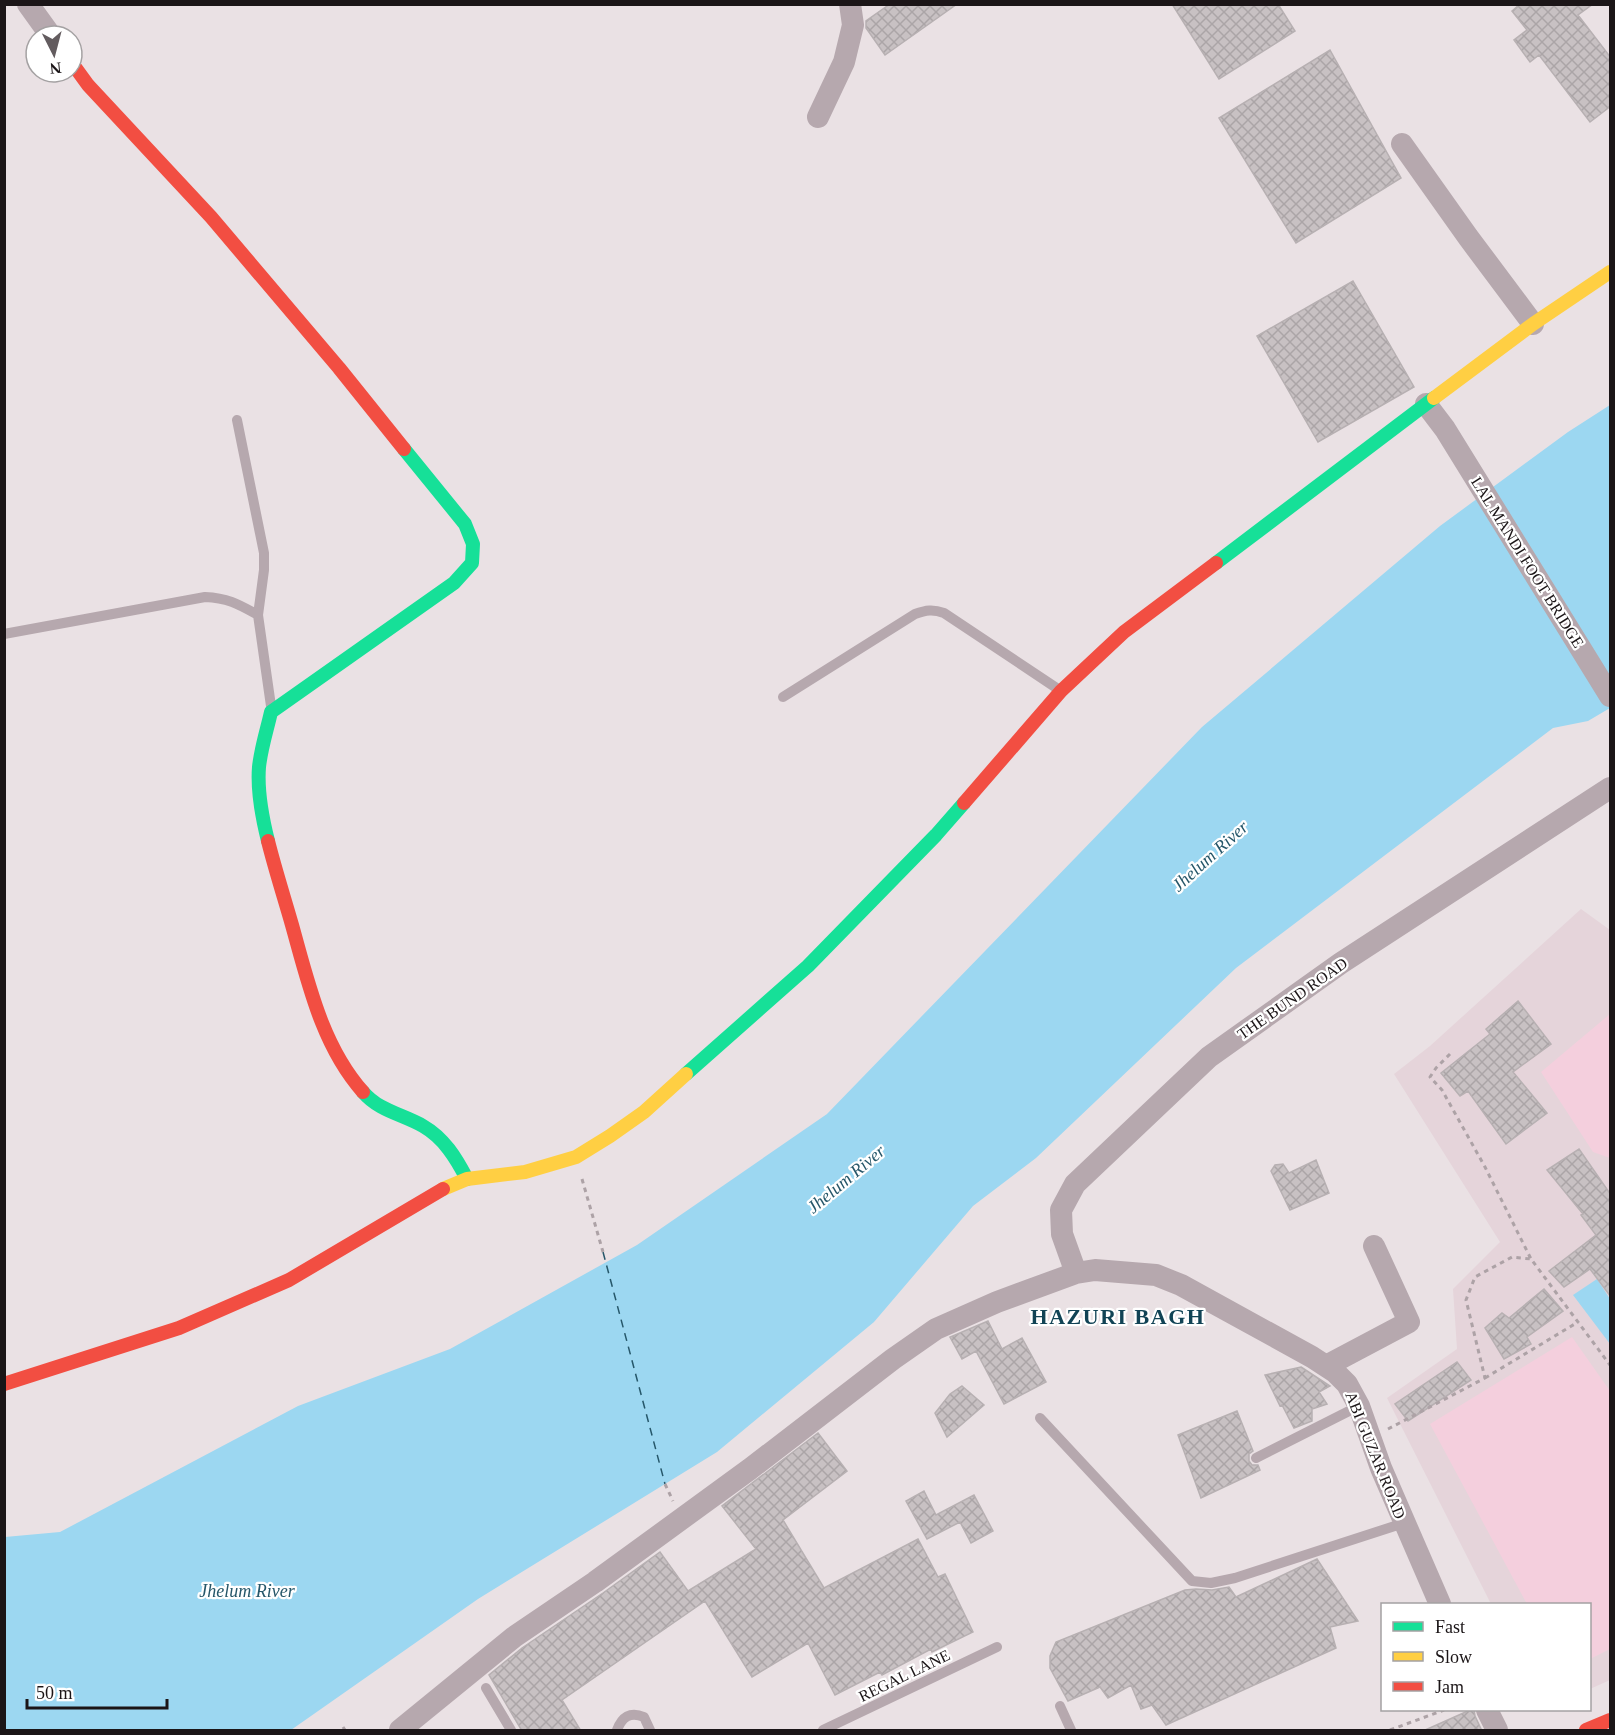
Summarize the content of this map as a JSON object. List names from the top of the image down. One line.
{"streets":{"street":["LAL MANDI FOOT BRIDGE","THE BUND ROAD","ABI GUZAR ROAD"],"lane":["REGAL LANE"]},"crossings":[["THE BUND ROAD","ABI GUZAR ROAD"]],"districts":["HAZURI BAGH"],"water":["Jhelum River"],"legend":["Fast","Slow","Jam"],"scale_bar":"50 m","north":"bottom"}
